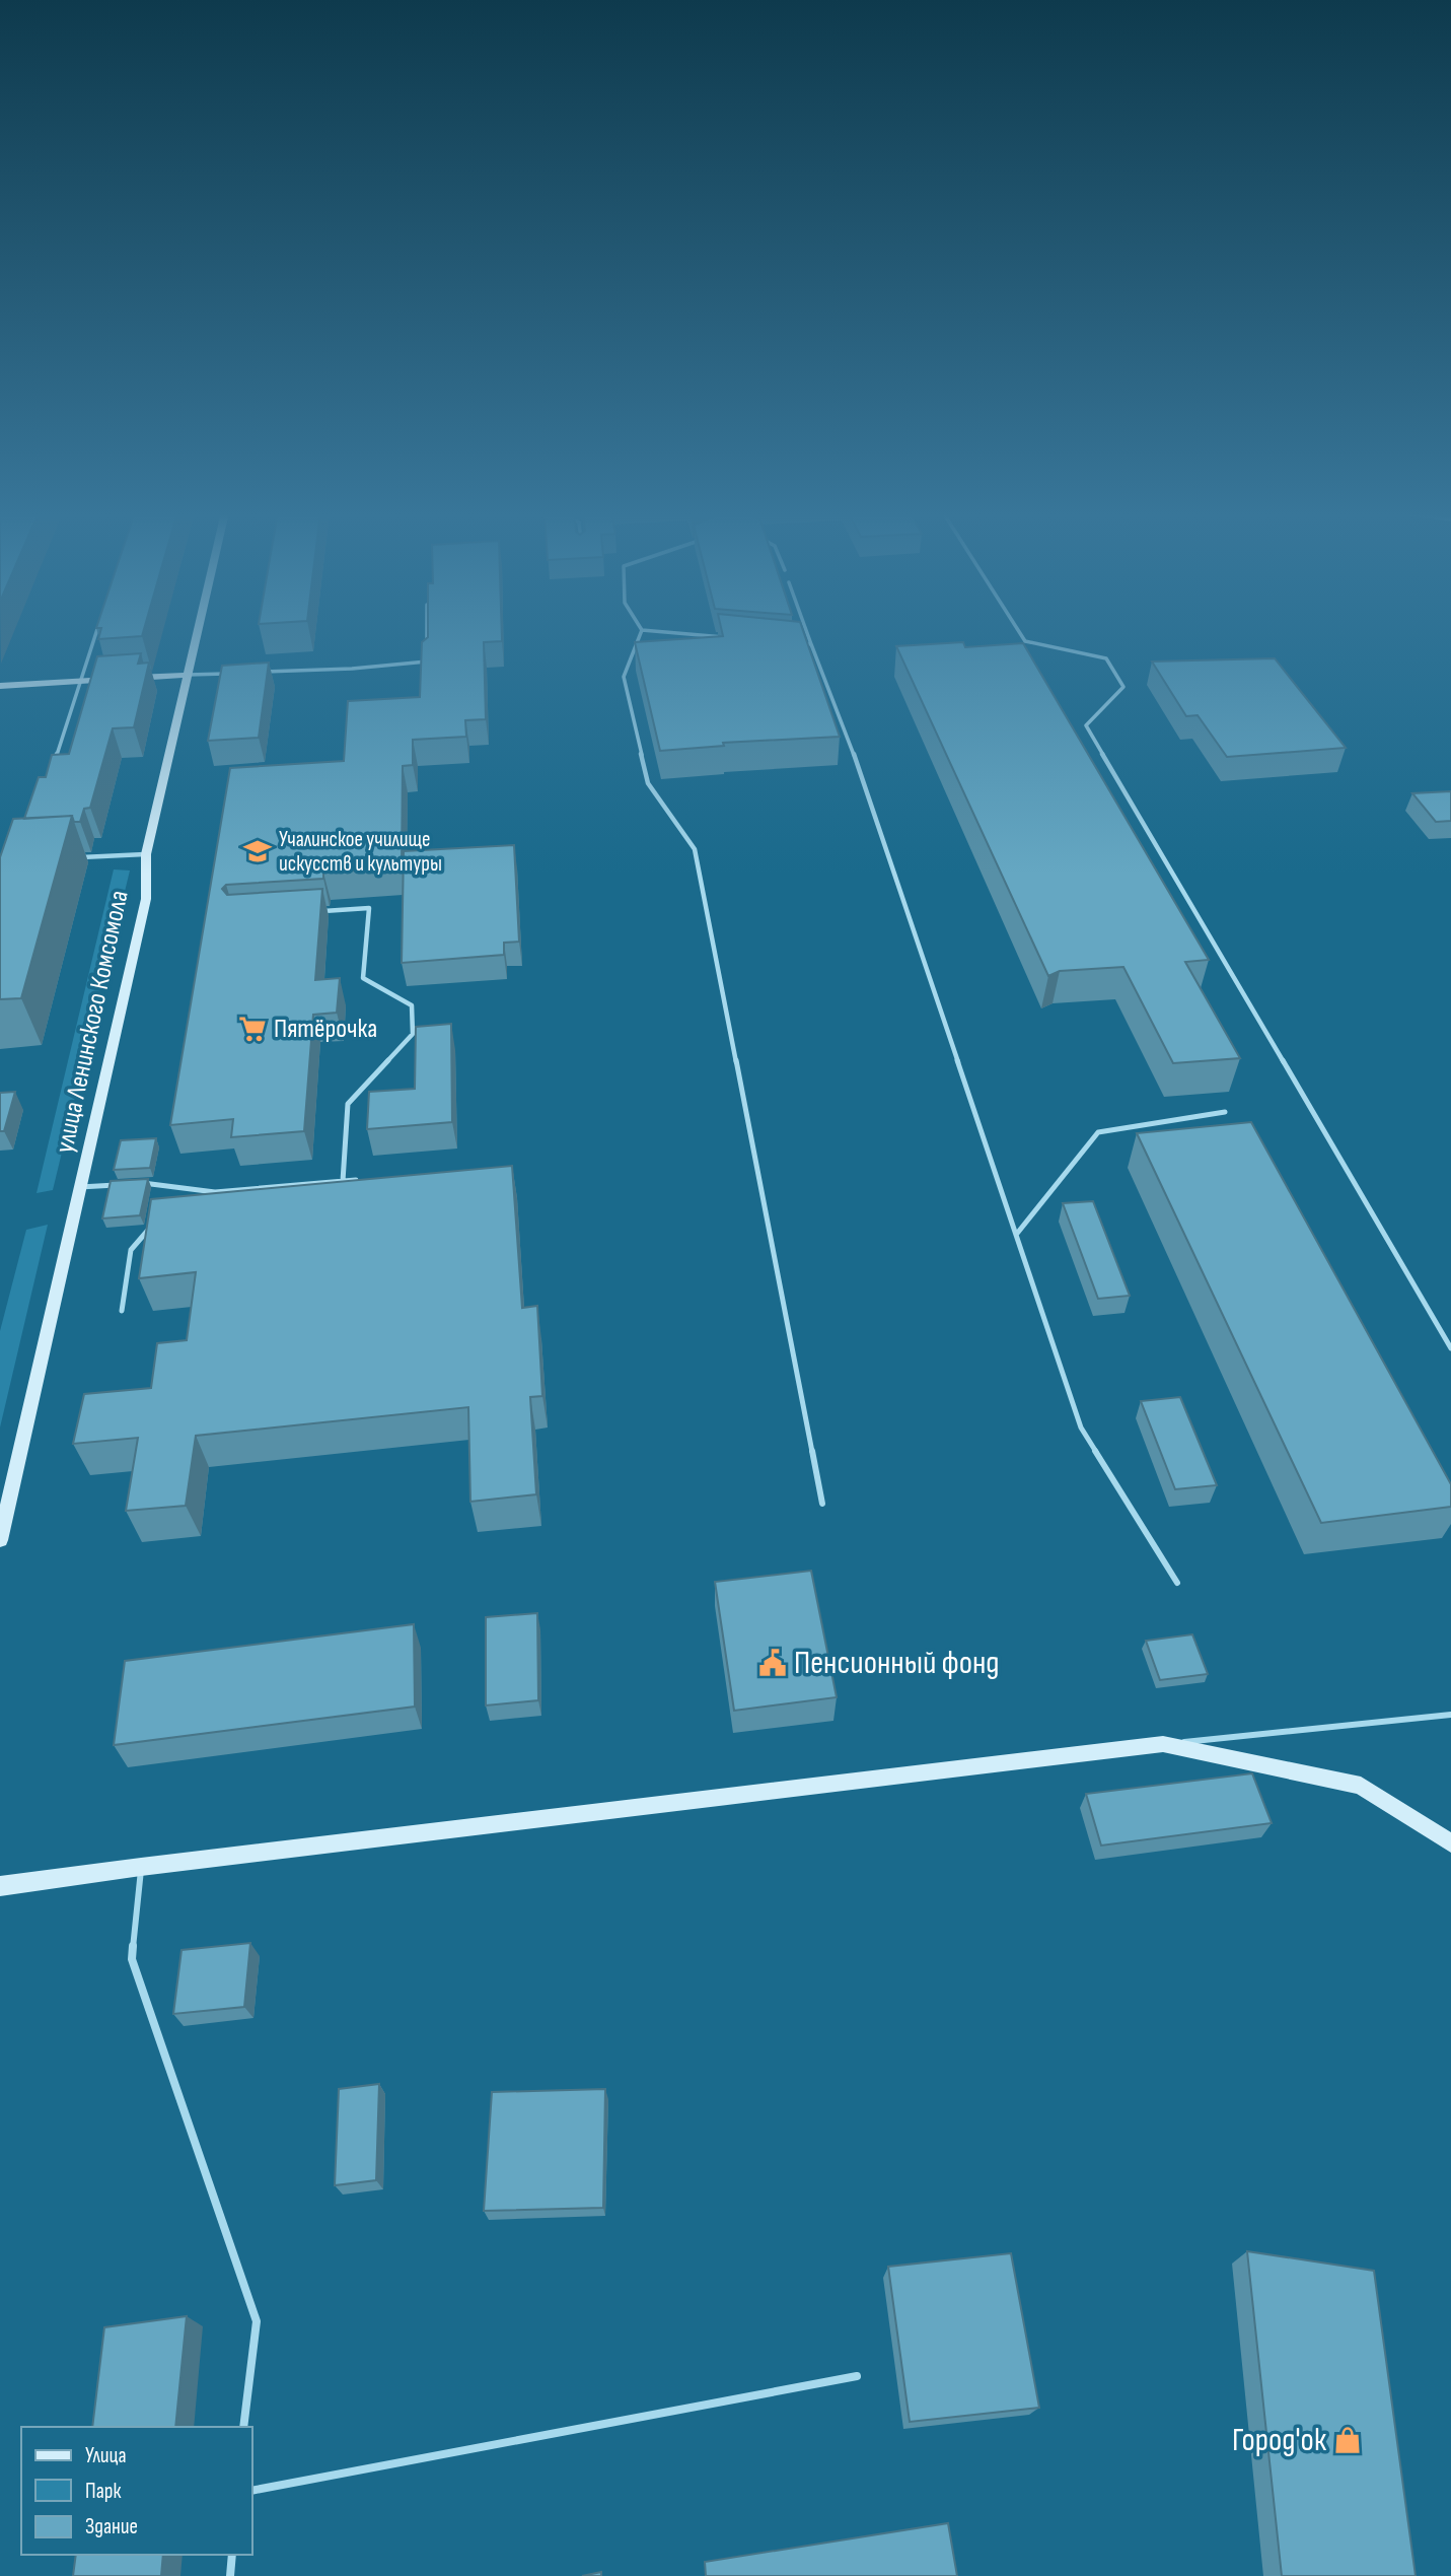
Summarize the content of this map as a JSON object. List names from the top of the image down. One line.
{"streets":{"street":["улица Ленинского Комсомола"]},"places":{"school or university":["Учалинское училище искусств и культуры"],"supermarket":["Пятёрочка"],"public building":["Пенсионный фонд"],"shop":["Город'ок"]},"legend":["Улица","Парк","Здание"]}
